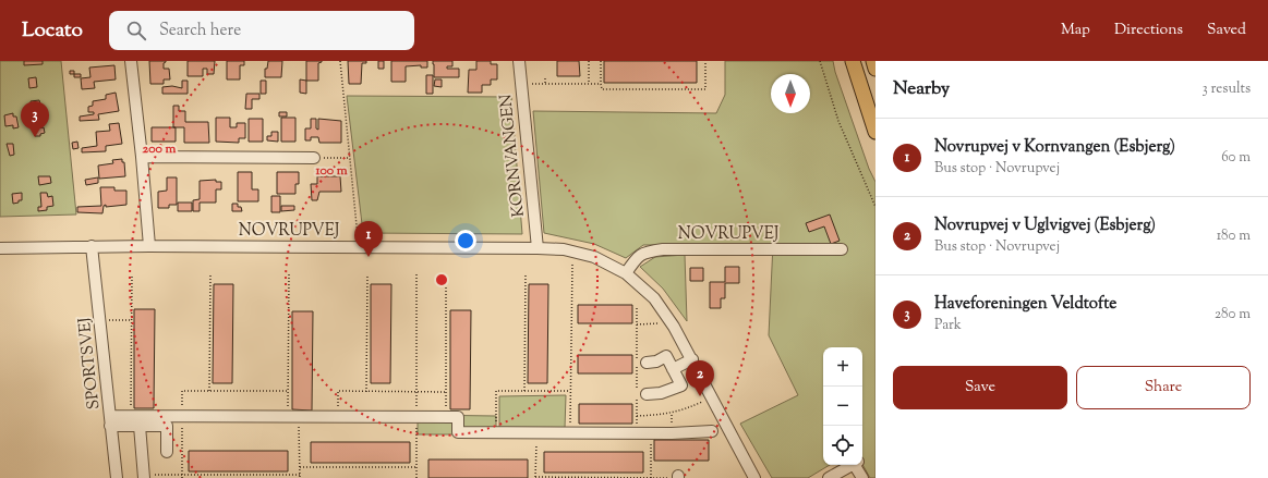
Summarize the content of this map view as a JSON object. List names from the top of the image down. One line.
{"streets":{"street":["KORNVANGEN","NOVRUPVEJ","SPORTSVEJ"]},"crossings":[["KORNVANGEN","NOVRUPVEJ"],["NOVRUPVEJ","SPORTSVEJ"]],"north":"bottom","page":{"header":"Locato","search":"Search here","nav":["Map","Directions","Saved"],"heading":["Nearby","3 results"],"pins":["3","1","2"],"list":[{"mark":"1","name":"Novrupvej v Kornvangen (Esbjerg)","note":"Bus stop · Novrupvej","value":"60 m"},{"mark":"2","name":"Novrupvej v Uglvigvej (Esbjerg)","note":"Bus stop · Novrupvej","value":"180 m"},{"mark":"3","name":"Haveforeningen Veldtofte","note":"Park","value":"280 m"}],"map_buttons":["+","−"],"buttons":["Save","Share"]},"rings":["200 m","100 m"]}
